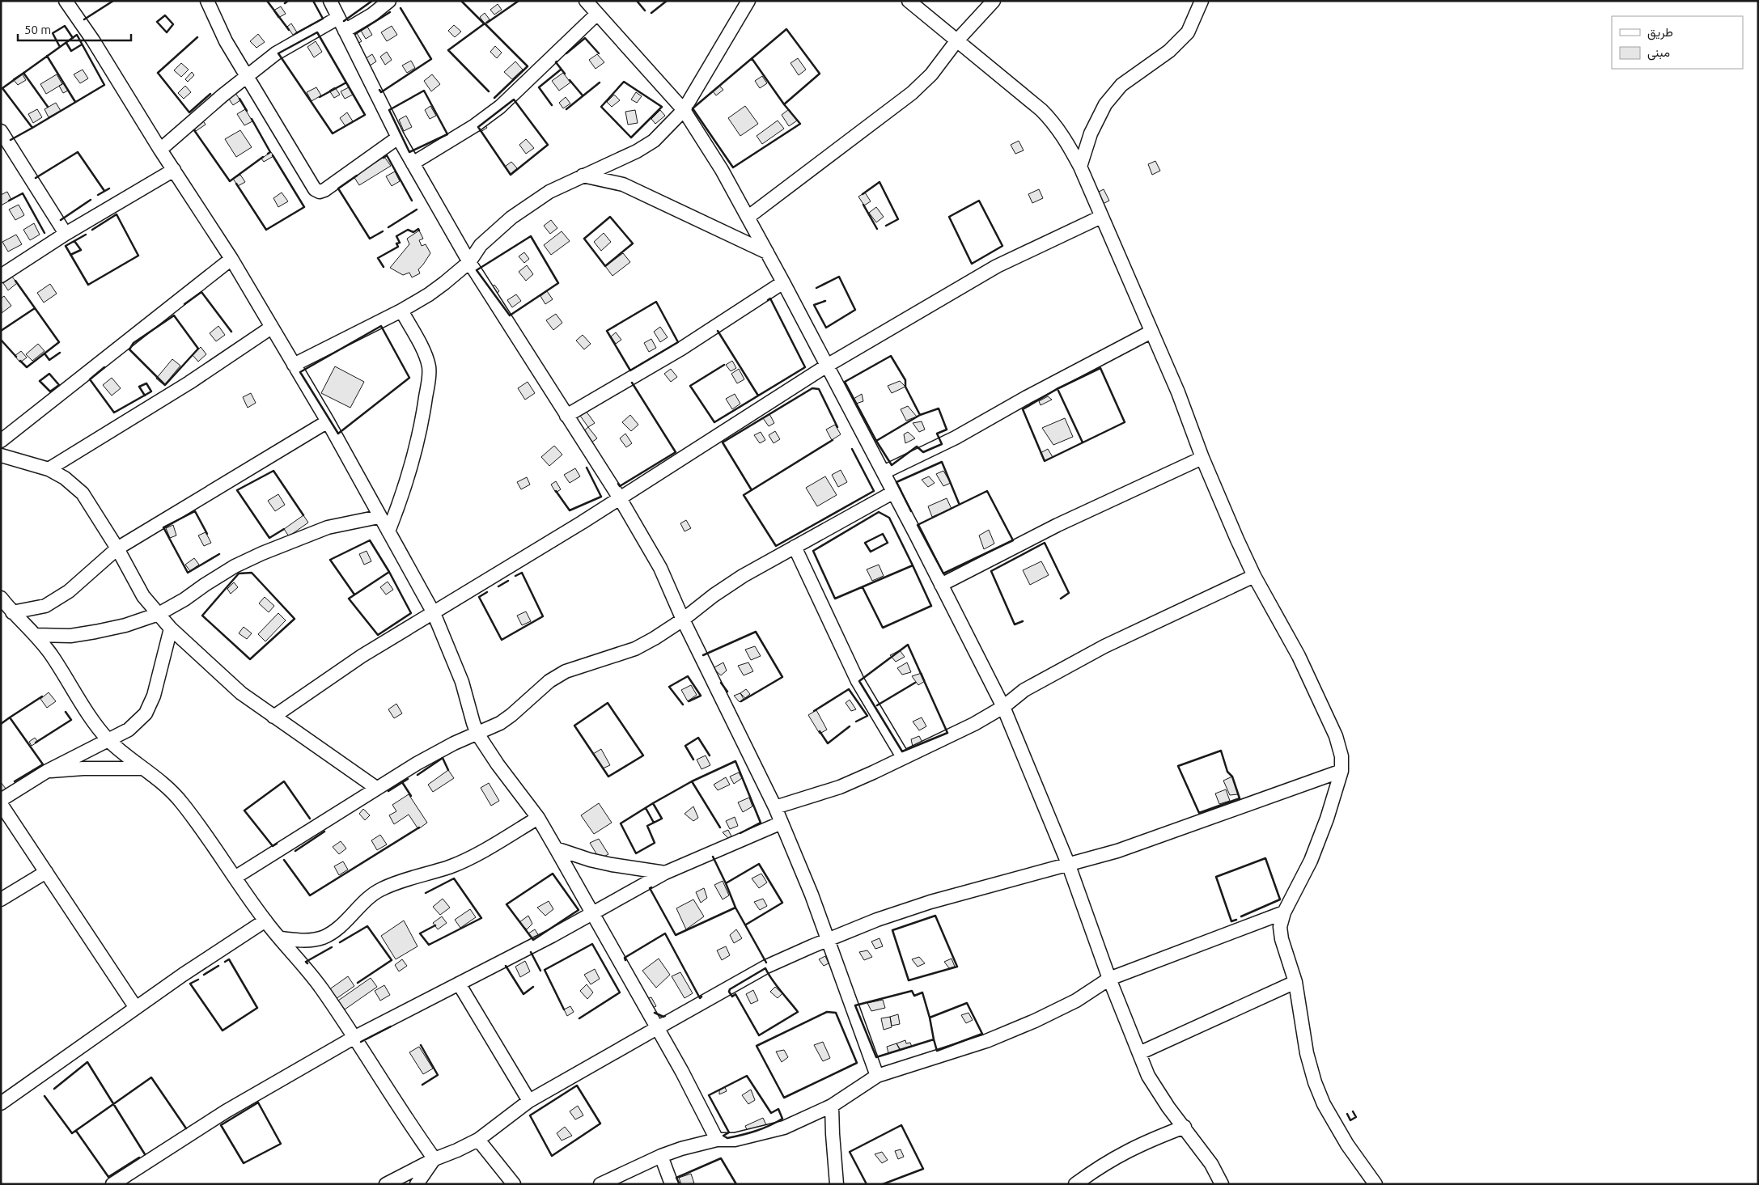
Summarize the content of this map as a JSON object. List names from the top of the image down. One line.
{"legend":["طريق","مبنى"],"scale_bar":"50 m"}
